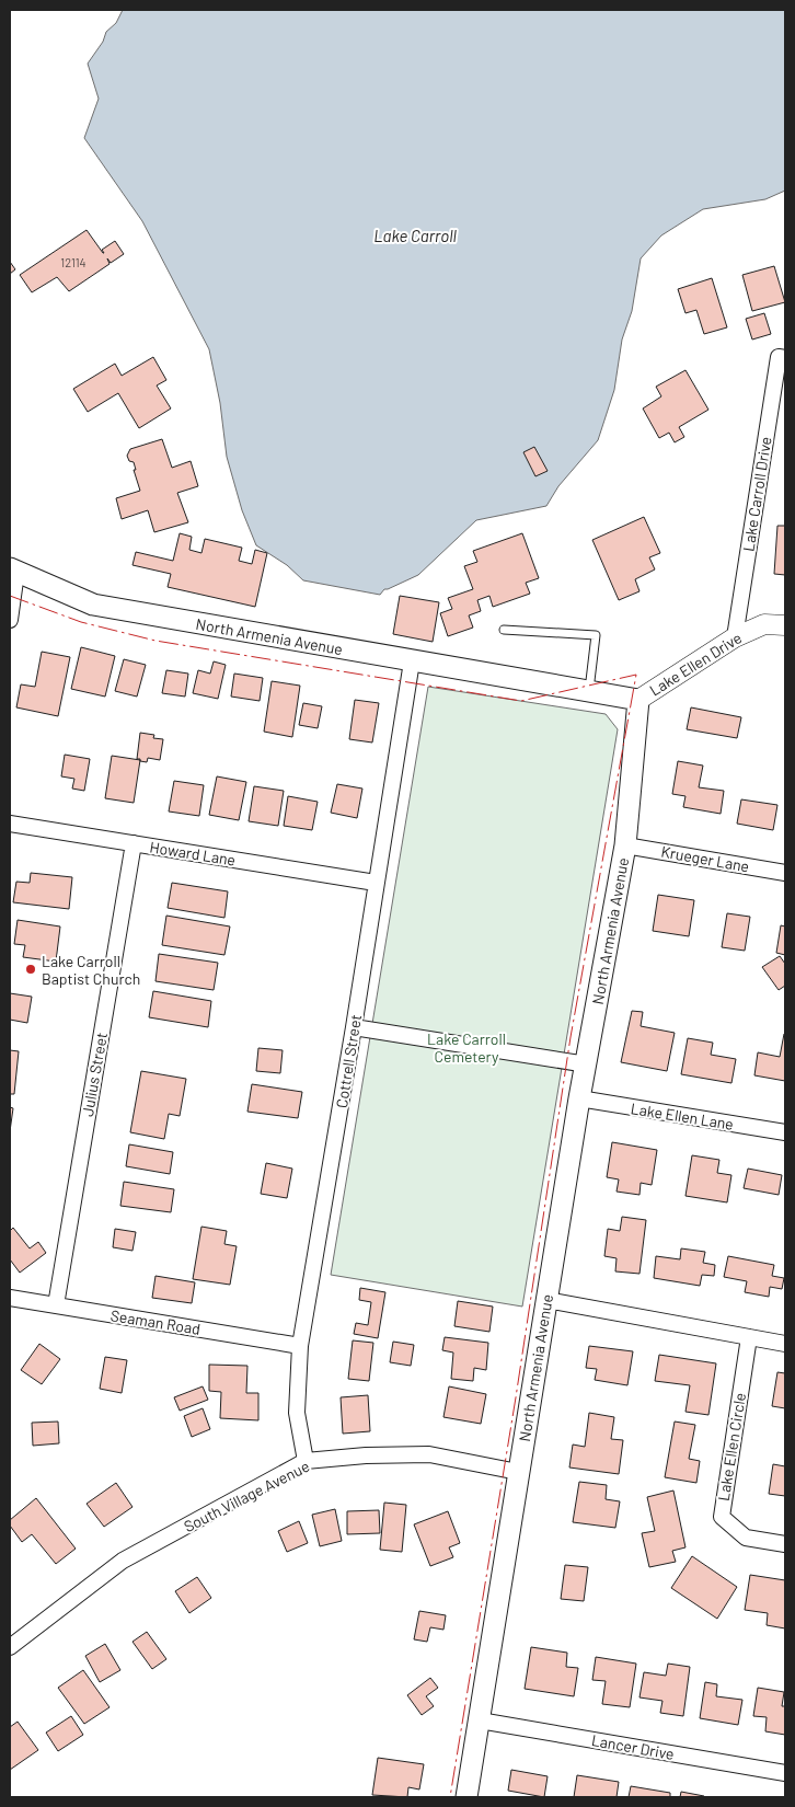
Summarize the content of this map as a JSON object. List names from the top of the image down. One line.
{"streets":{"main road":["North Armenia Avenue"],"street":["Lake Carroll Drive","Lake Ellen Drive","Howard Lane","Krueger Lane","Cottrell Street","Julius Street","Lake Ellen Lane","Seaman Road","Lake Ellen Circle","South Village Avenue","Lancer Drive"]},"crossings":[["Lake Carroll Drive","Lake Ellen Drive"],["North Armenia Avenue","Lake Ellen Drive"],["North Armenia Avenue","Krueger Lane"],["North Armenia Avenue","Cottrell Street"],["North Armenia Avenue","Lake Ellen Lane"],["North Armenia Avenue","South Village Avenue"],["North Armenia Avenue","Lancer Drive"],["Howard Lane","Cottrell Street"],["Howard Lane","Julius Street"],["Cottrell Street","Seaman Road"],["Cottrell Street","South Village Avenue"],["Julius Street","Seaman Road"]],"water":["Lake Carroll"],"parks":["Lake Carroll Cemetery"],"places":["Lake Carroll Baptist Church"],"house_numbers":["12114"]}
